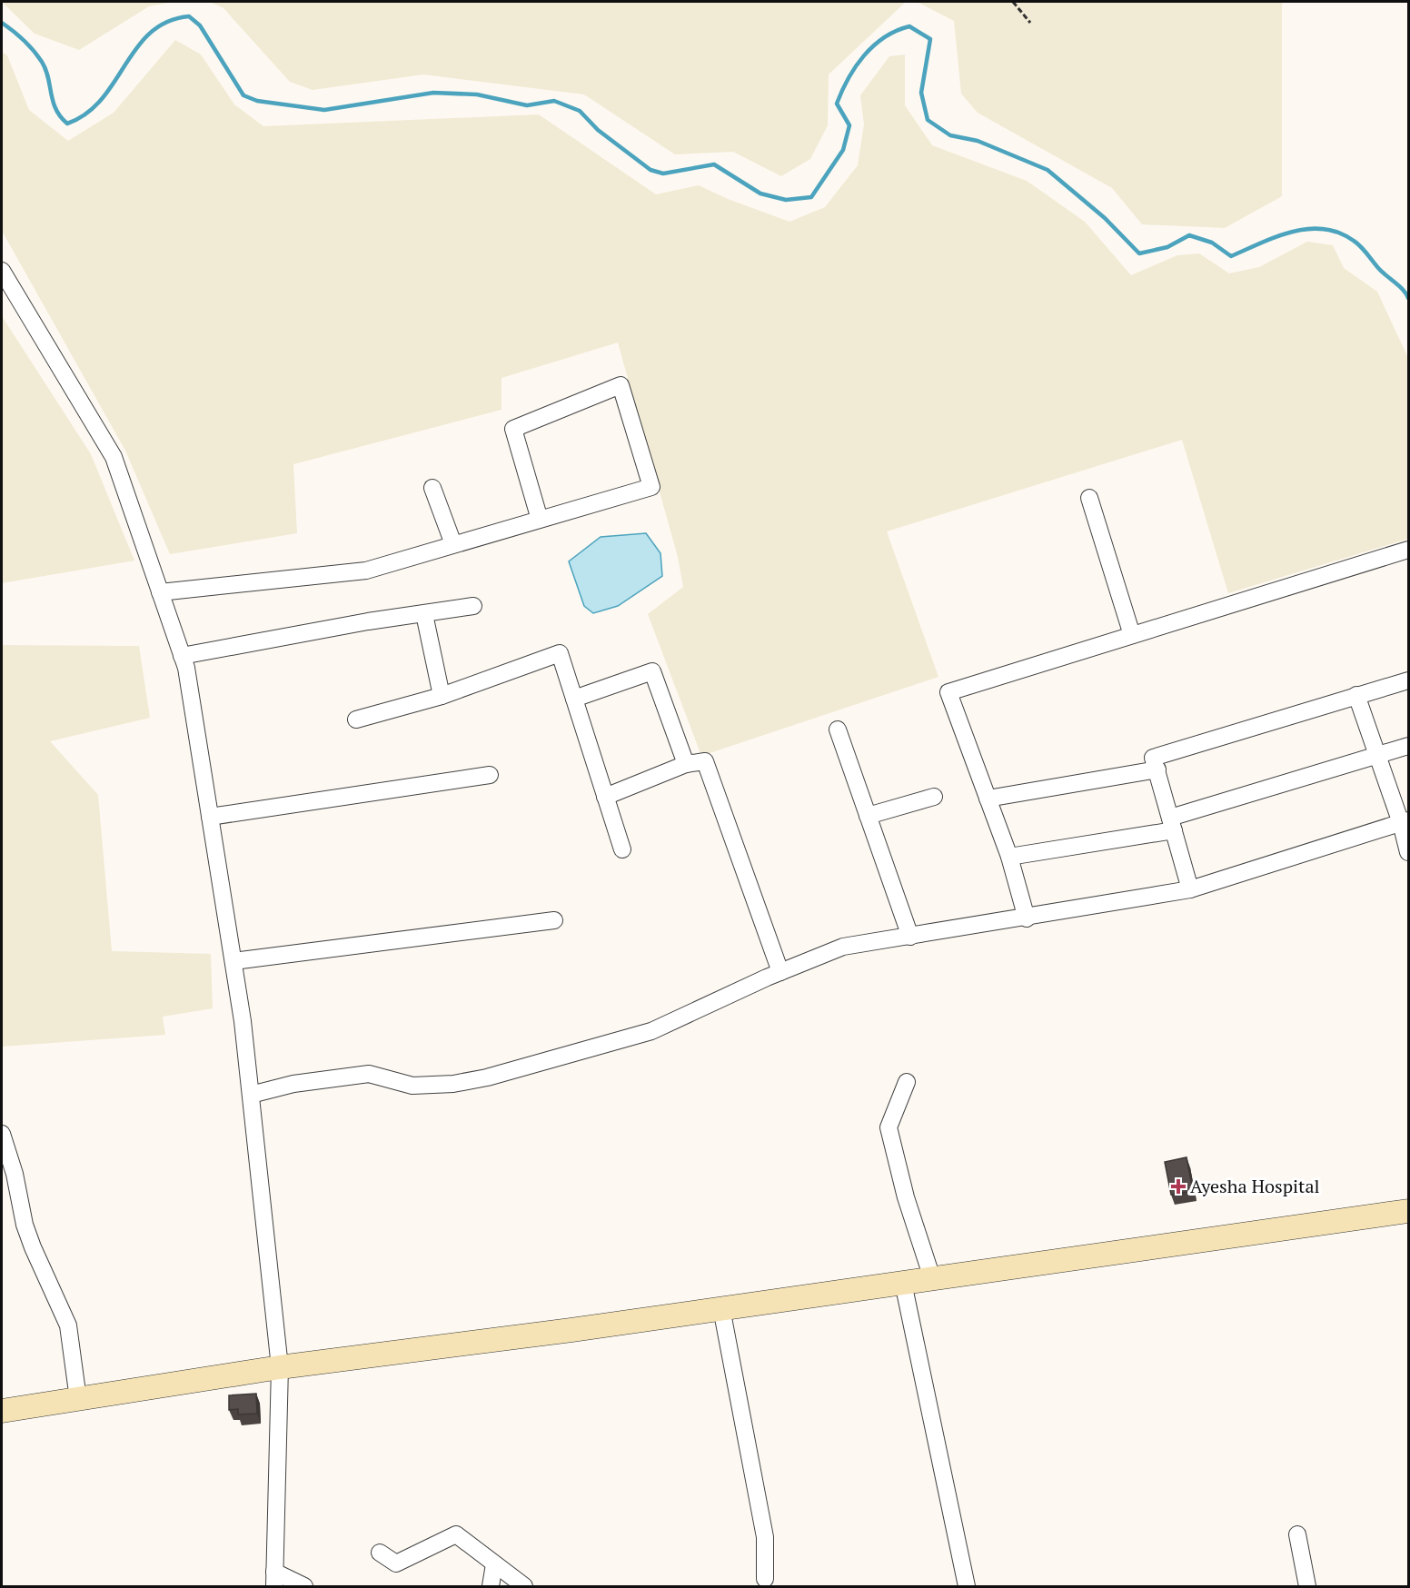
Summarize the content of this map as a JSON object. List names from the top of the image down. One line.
{"places":{"health":["Ayesha Hospital"]}}
